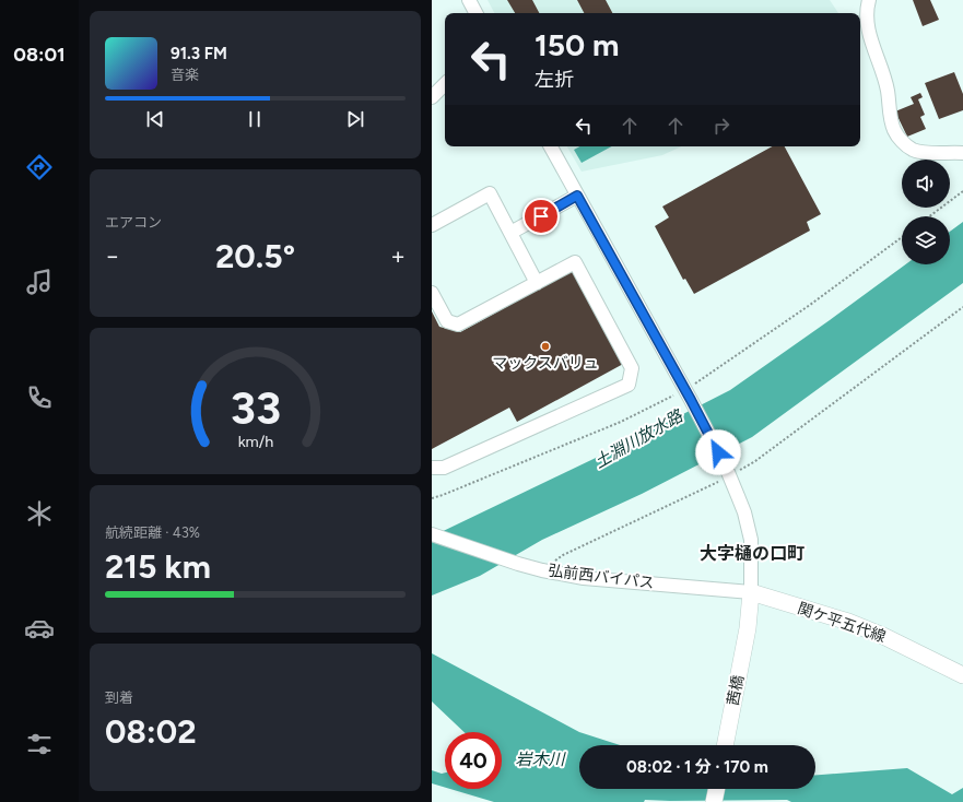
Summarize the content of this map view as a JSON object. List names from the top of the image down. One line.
{"streets":{"main road":["関ケ平五代線","茜橋"],"street":["弘前西バイパス"]},"crossings":[["弘前西バイパス","関ケ平五代線"],["弘前西バイパス","茜橋"],["関ケ平五代線","茜橋"]],"districts":["大字樋の口町"],"water":["土淵川放水路","岩木川"],"places":["マックスバリュ"],"page":{"tabs":"08:01","turn":["150 m","左折"],"song":["91.3 FM","音楽"],"tile":["エアコン",["航続距離 · 43%","215 km"],["到着","08:02"]],"heat":["−","20.5°","+"],"limit":"40","trip":"08:02 · 1 分 · 170 m","gauge":["33","km/h"]}}
